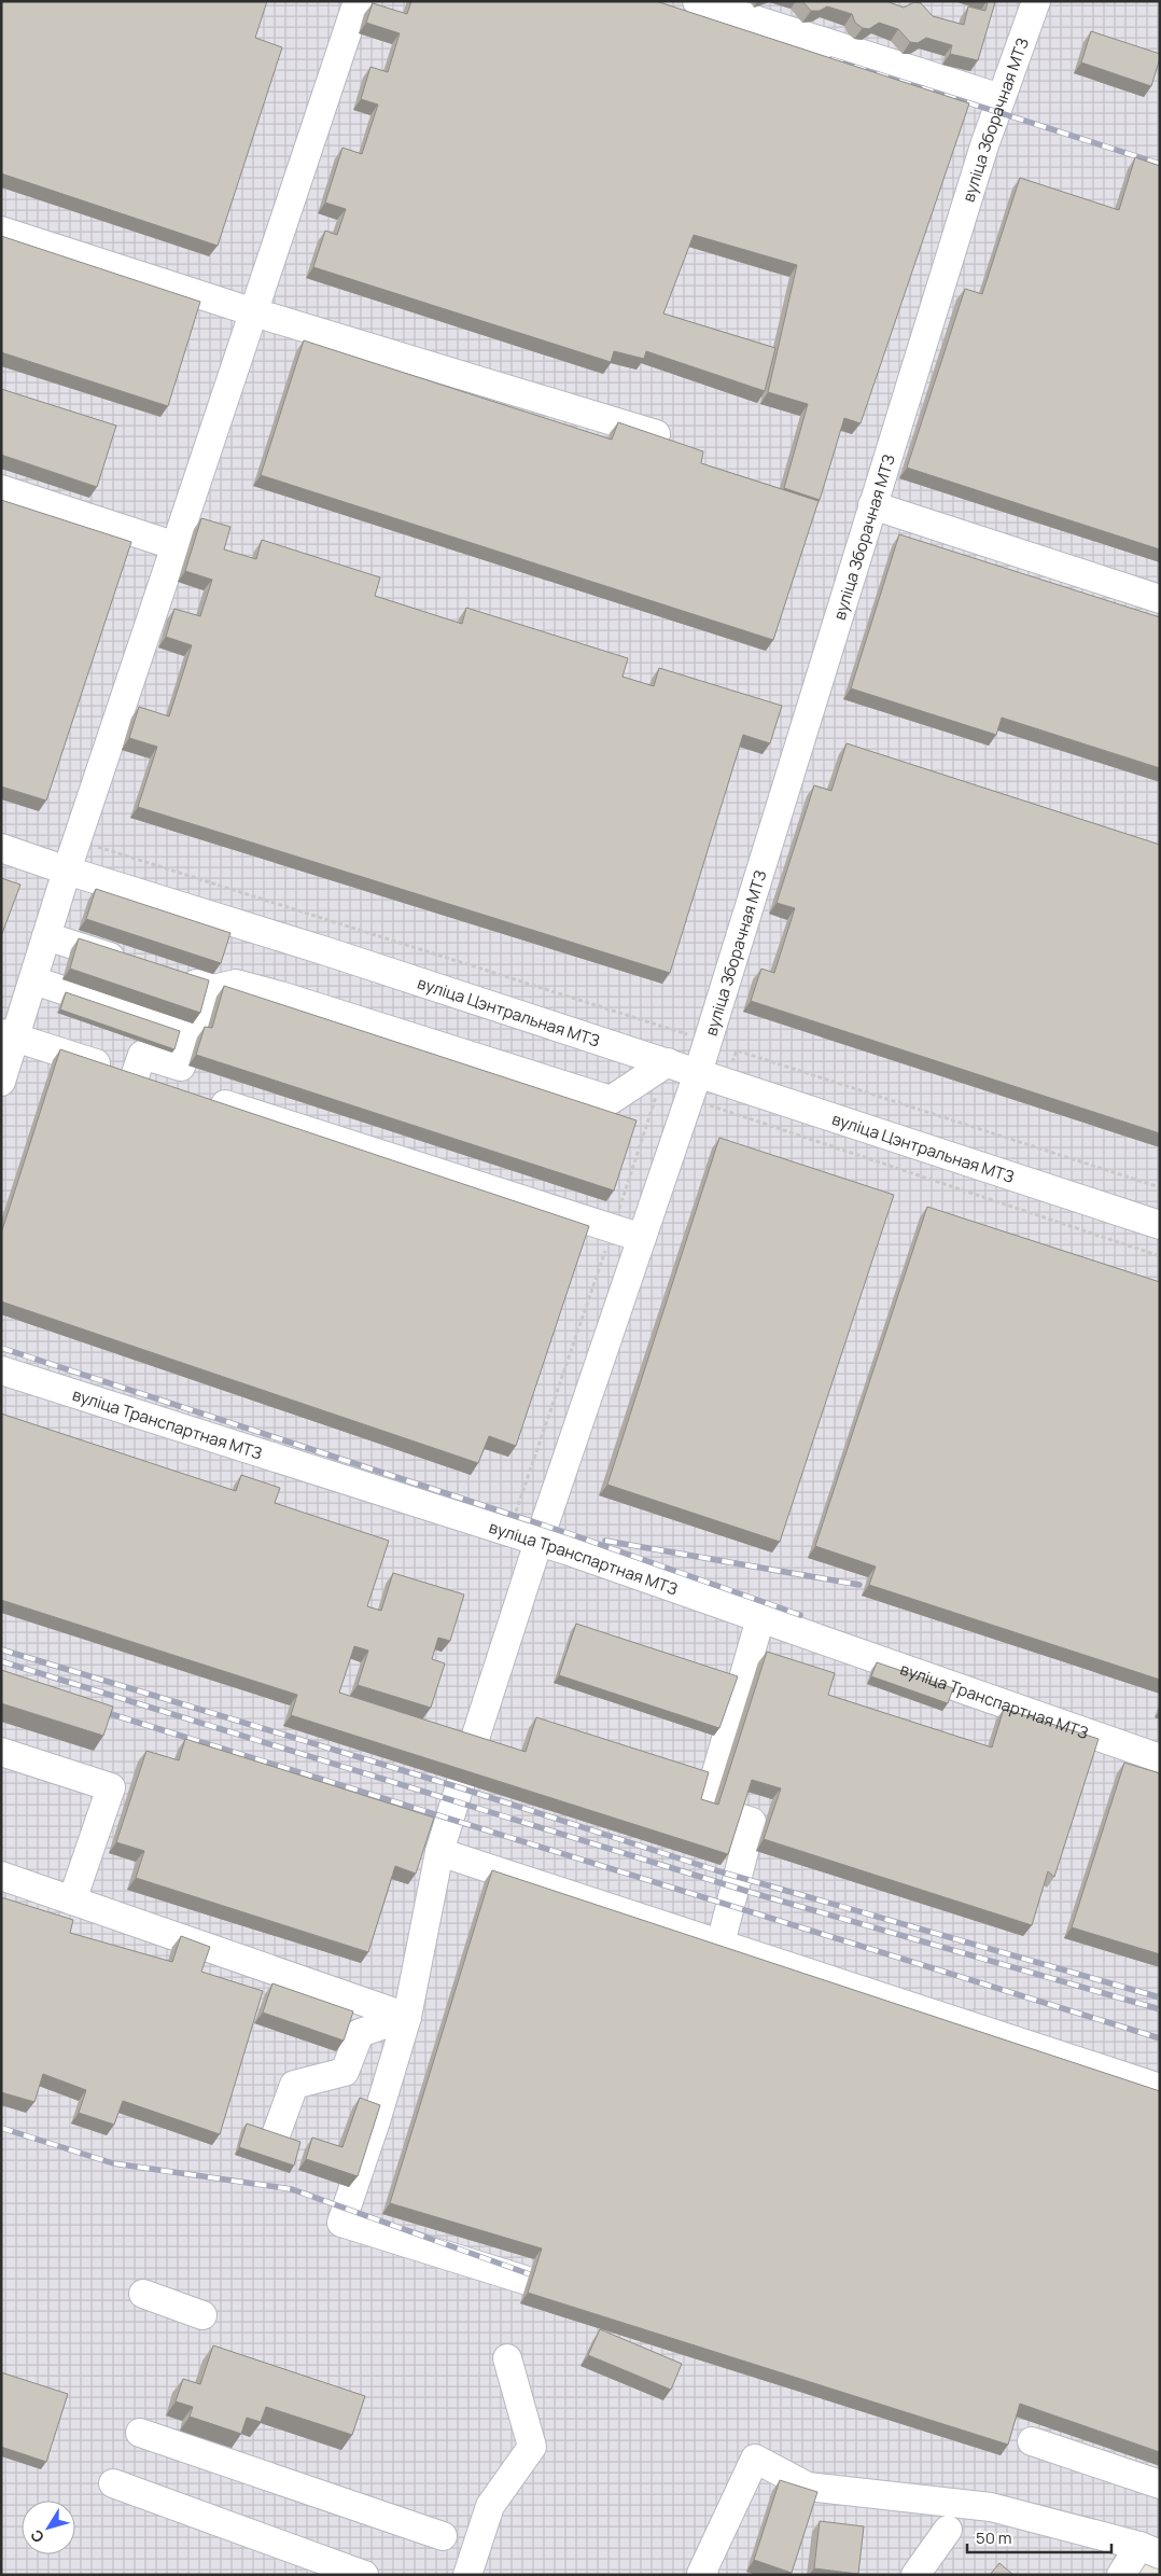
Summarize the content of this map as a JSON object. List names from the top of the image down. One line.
{"streets":{"lane":["вуліца Зборачная МТЗ","вуліца Цэнтральная МТЗ","вуліца Транспартная МТЗ"]},"crossings":[["вуліца Зборачная МТЗ","вуліца Цэнтральная МТЗ"],["вуліца Зборачная МТЗ","вуліца Транспартная МТЗ"]],"scale_bar":"50 m","north":"bottom left"}
